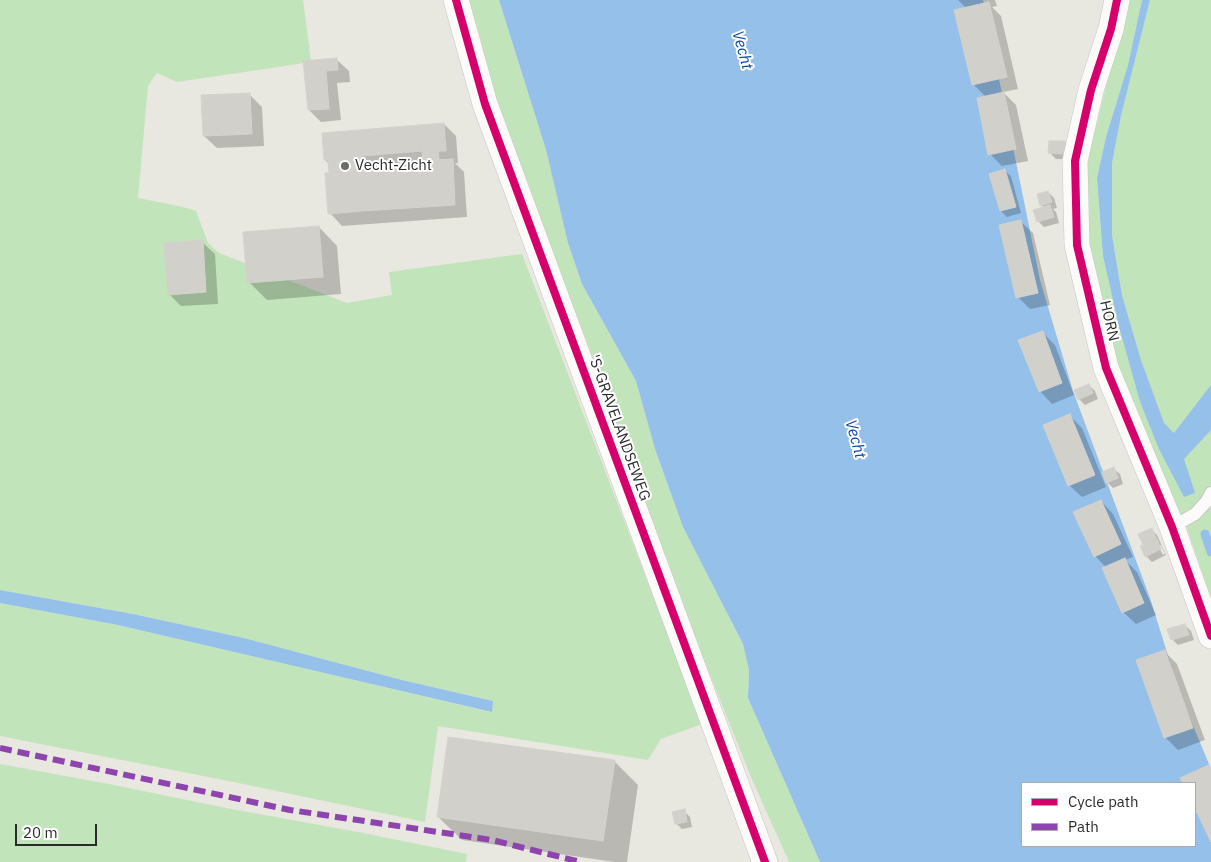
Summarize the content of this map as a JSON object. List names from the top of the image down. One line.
{"streets":{"street":["HORN","'S-GRAVELANDSEWEG"]},"water":["Vecht"],"places":["Vecht-Zicht"],"legend":["Cycle path","Path"],"scale_bar":"20 m"}
